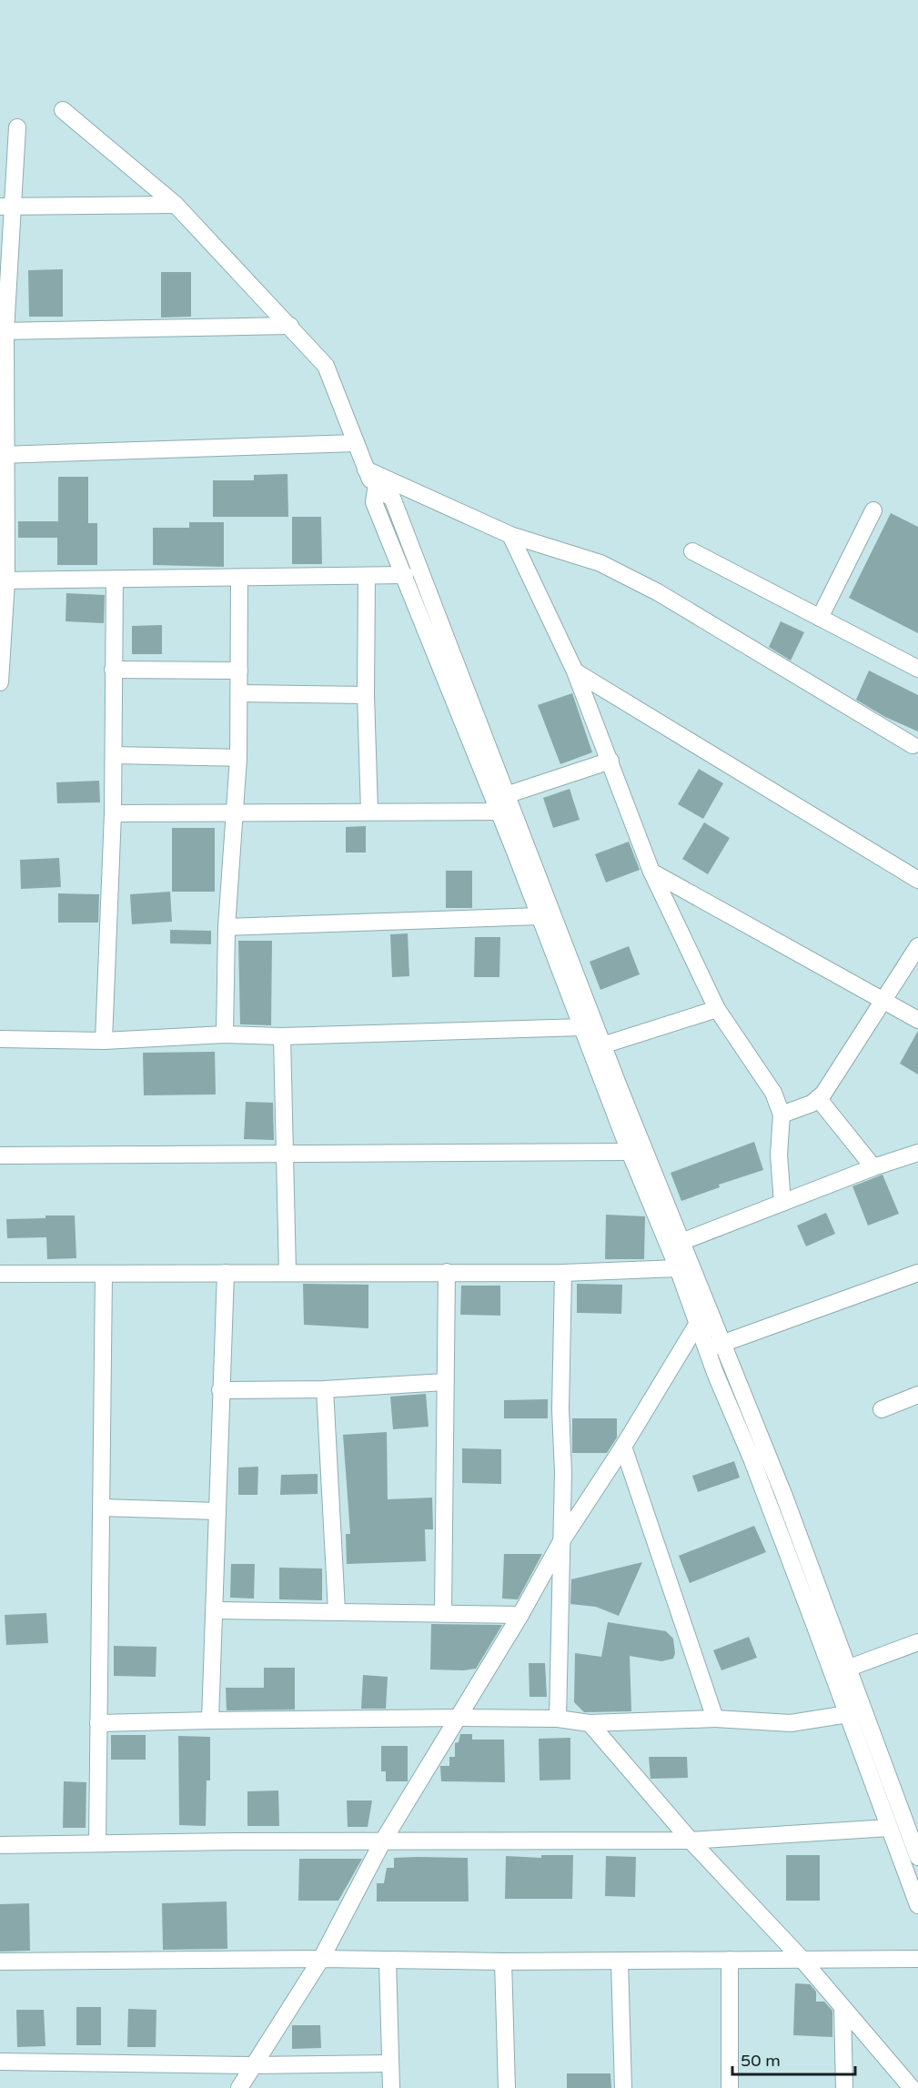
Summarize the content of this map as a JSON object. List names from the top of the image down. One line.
{"scale_bar":"50 m"}
